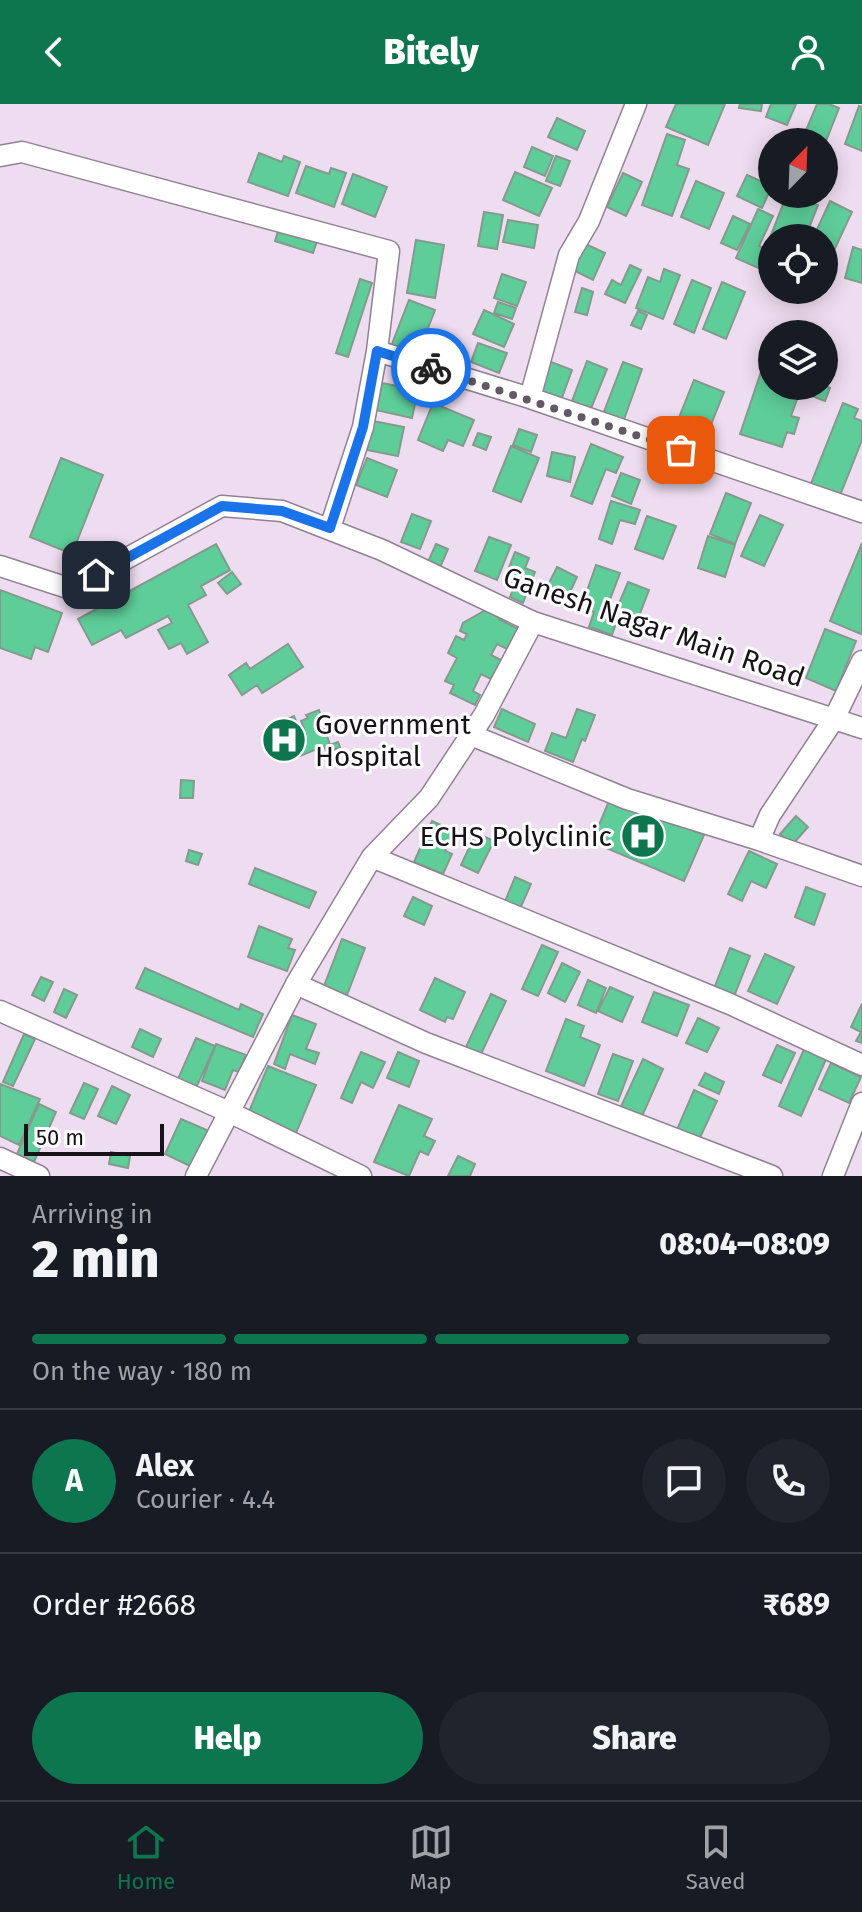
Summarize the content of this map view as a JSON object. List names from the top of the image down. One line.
{"streets":{"street":["Ganesh Nagar Main Road"]},"places":{"hospital":["Government Hospital","ECHS Polyclinic"]},"scale_bar":"50 m","north":"top right","page":{"header":"Bitely","scale":"50 m","heading":["2 min","Arriving in","08:04–08:09"],"panel":["Alex","Courier · 4.4","Order #2668","₹689"],"bar":"On the way · 180 m","round":"A","buttons":["Help","Share"],"tabs":["Home","Map","Saved"]}}
